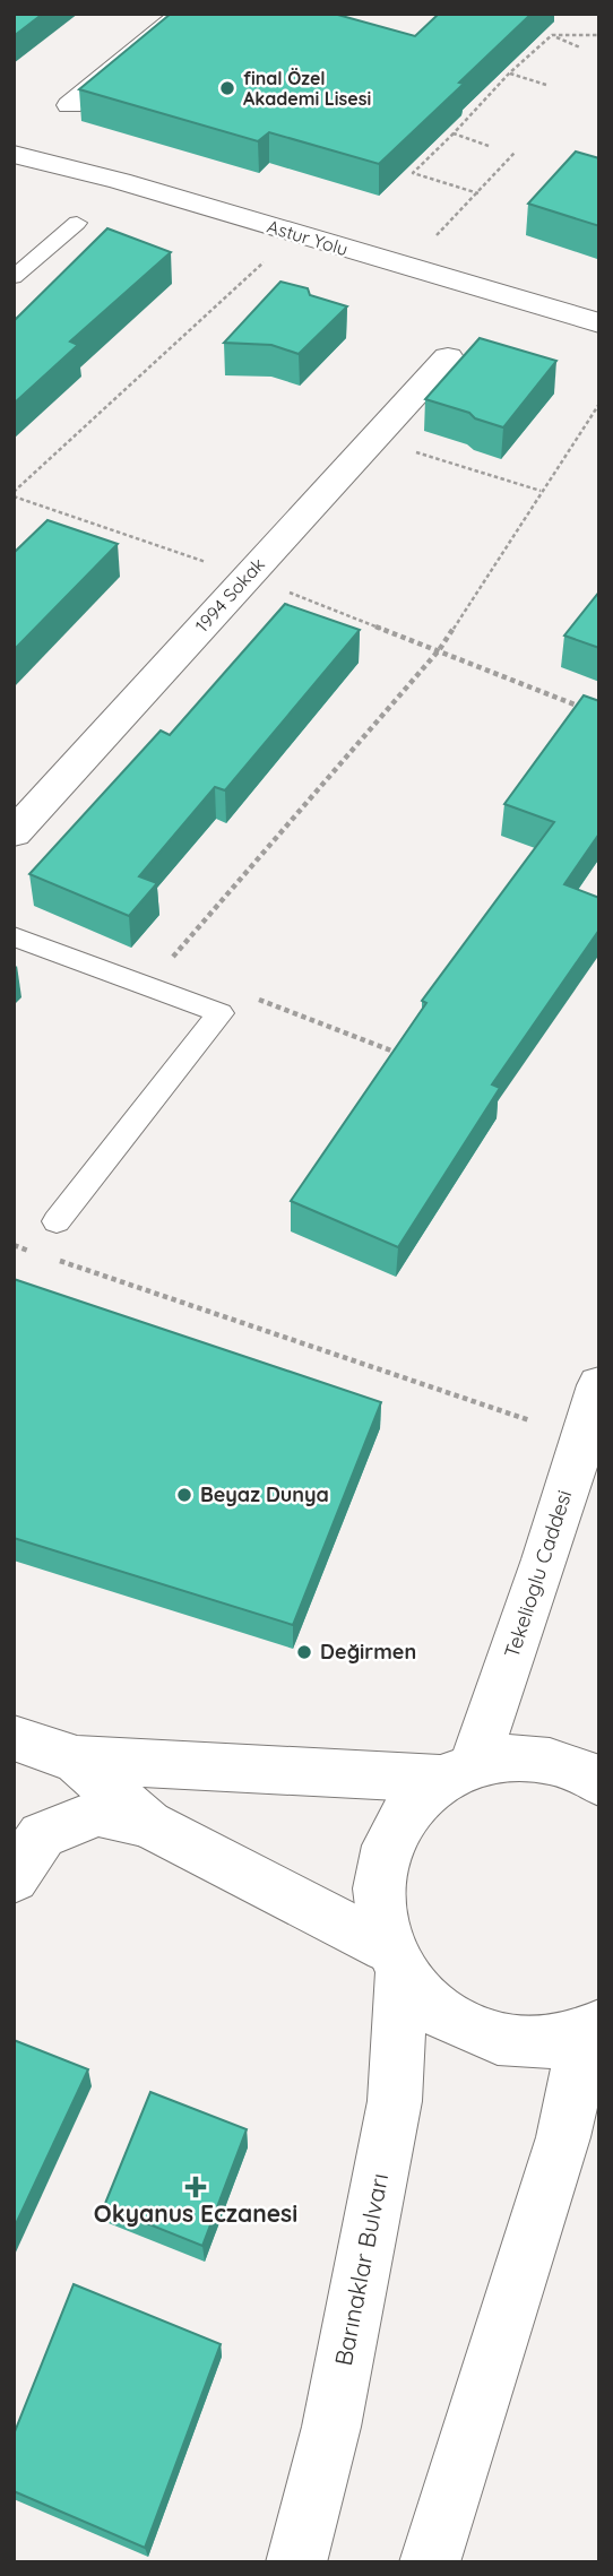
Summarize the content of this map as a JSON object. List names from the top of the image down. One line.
{"streets":{"street":["Astur Yolu","1994 Sokak","Tekelioglu Caddesi","Barınaklar Bulvarı"]},"places":{"other":["final Özel Akademi Lisesi","Beyaz Dunya","Değirmen"],"health":["Okyanus Eczanesi"]}}
